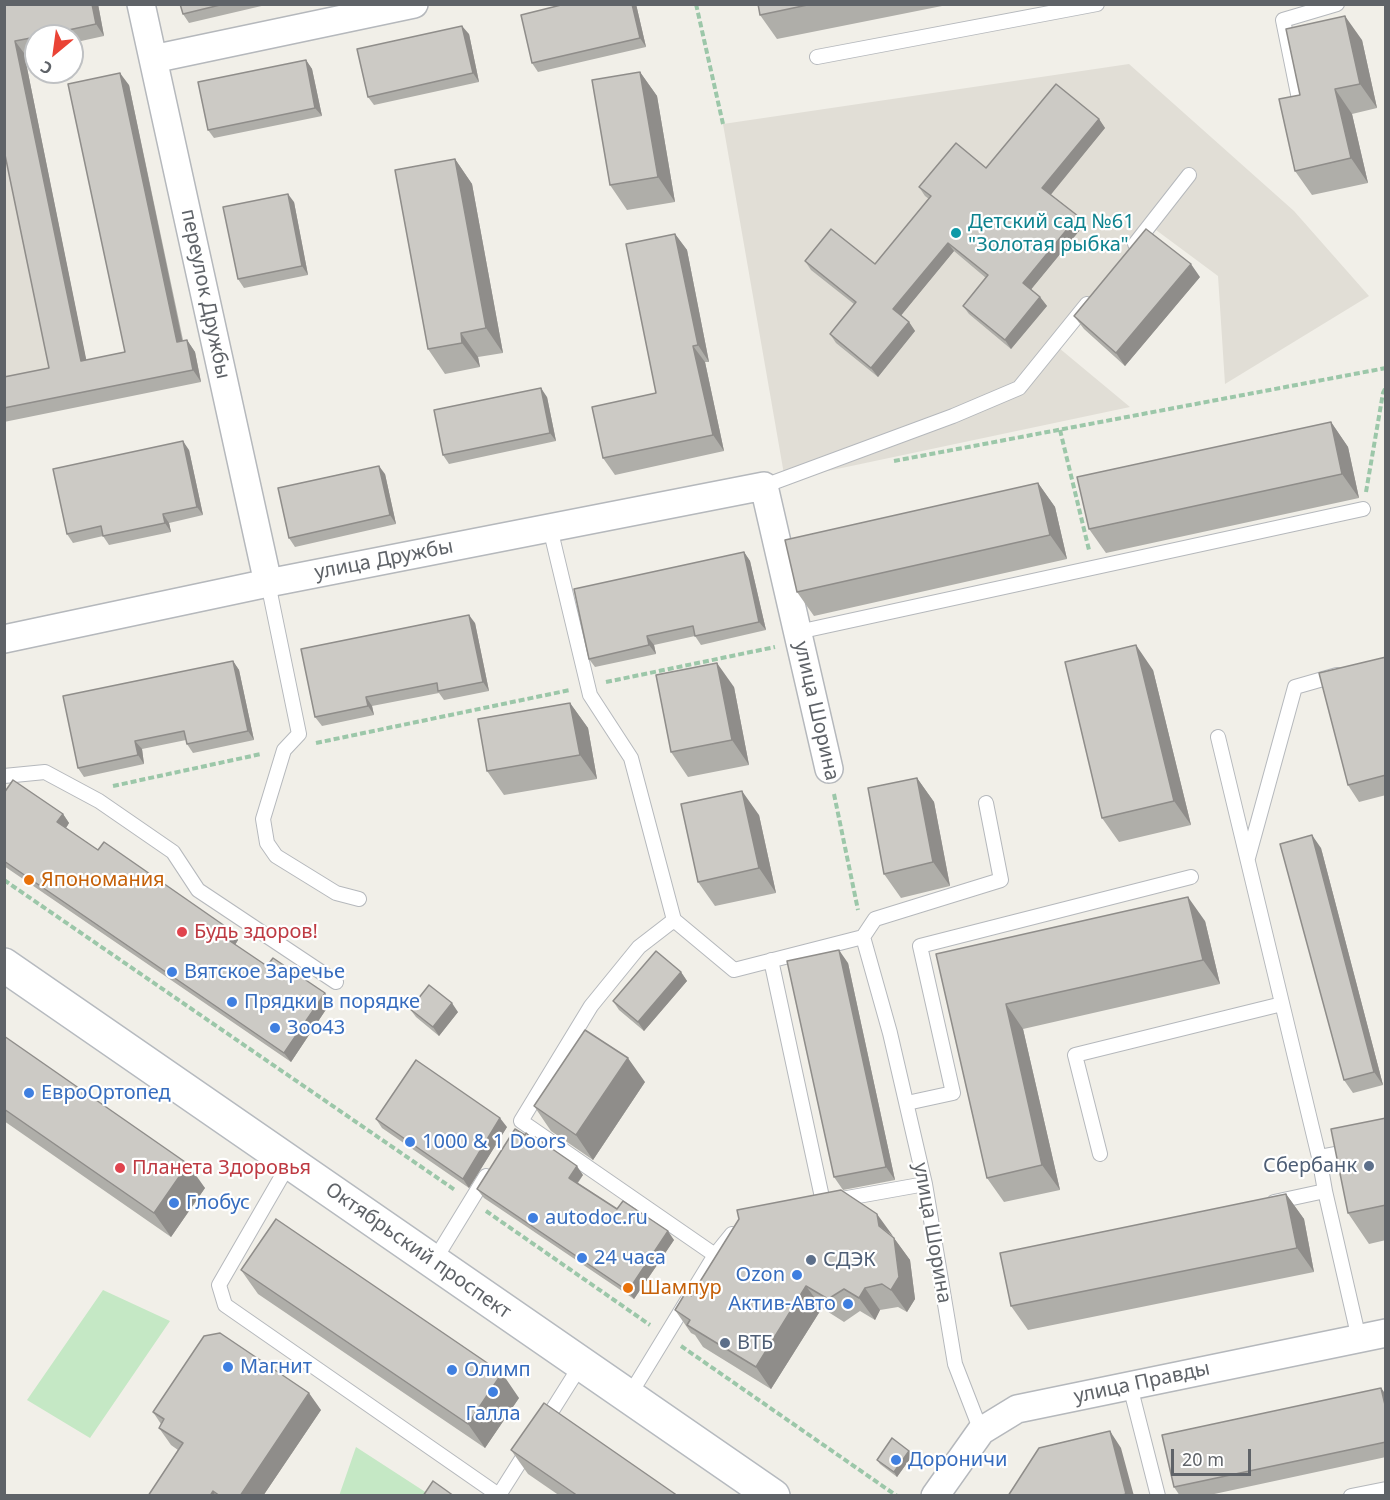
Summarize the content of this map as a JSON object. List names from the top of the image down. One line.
{"streets":{"main road":["Октябрьский проспект"],"street":["переулок Дружбы","улица Дружбы","улица Шорина","улица Правды"]},"crossings":[["переулок Дружбы","улица Дружбы"],["улица Дружбы","улица Шорина"],["улица Шорина","улица Правды"]],"places":["Детский сад №61 \"Золотая рыбка\"","Япономания","Будь здоров!","Вятское Заречье","Прядки в порядке","Зоо43","ЕвроОртопед","1000 & 1 Doors","Сбербанк","Планета Здоровья","Глобус","autodoc.ru","24 часа","СДЭК","Ozon","Шампур","Актив-Авто","ВТБ","Магнит","Олимп","Галла","Дороничи"],"scale_bar":"20 m","north":"bottom left"}
